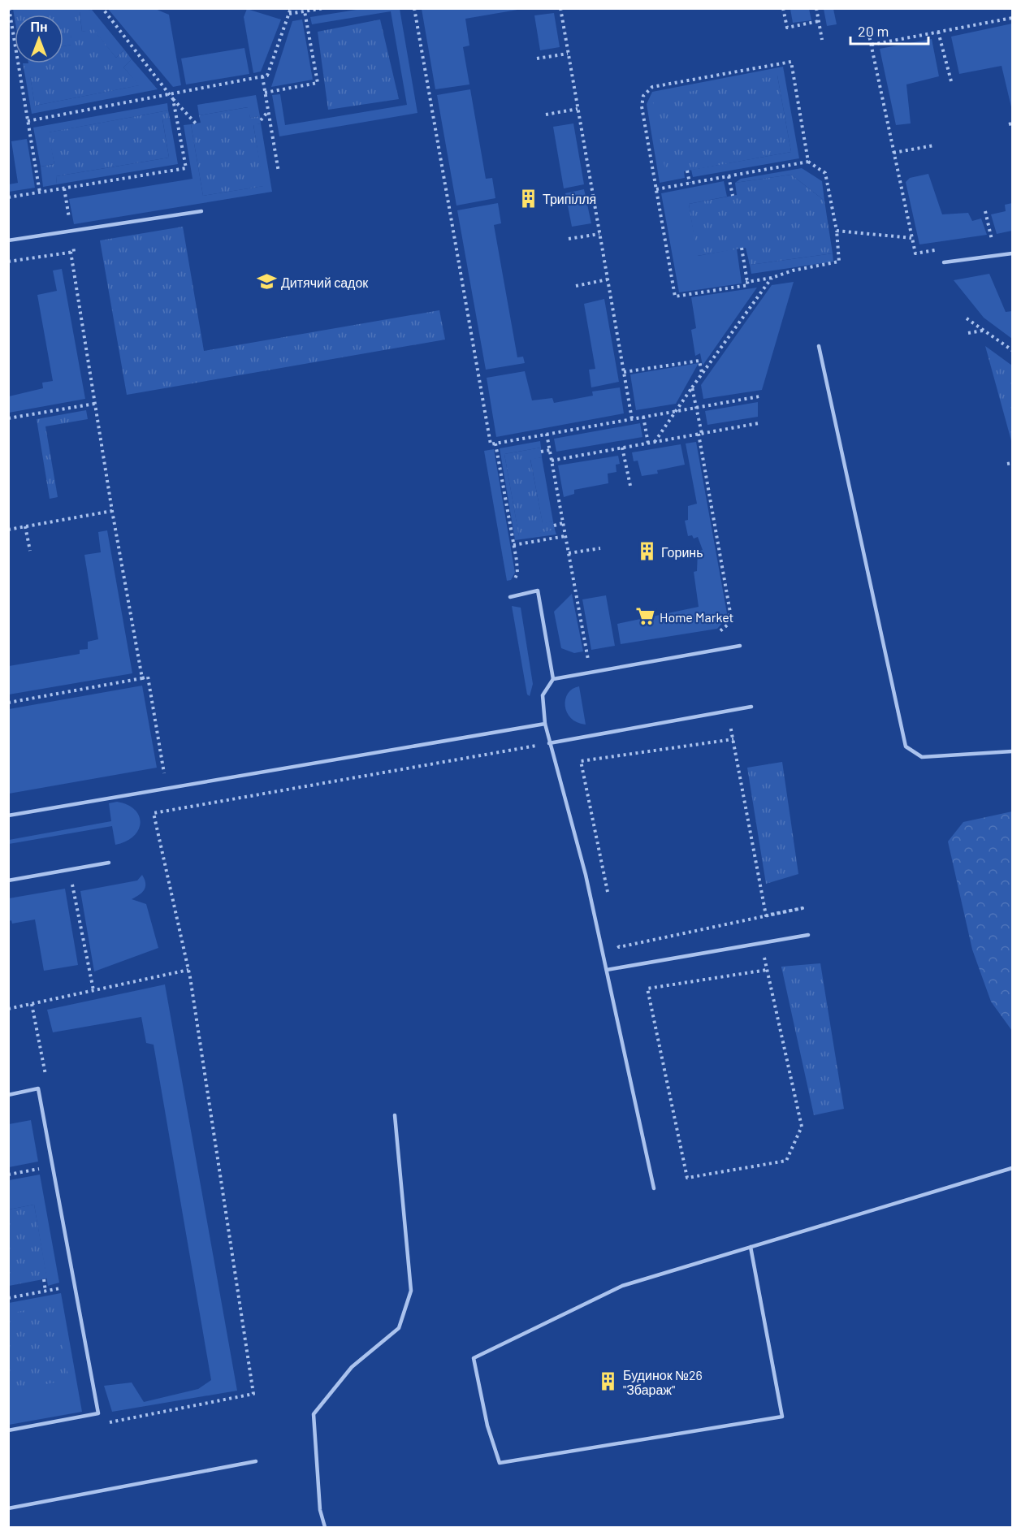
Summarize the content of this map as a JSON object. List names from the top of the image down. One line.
{"places":{"building":["Трипілля","Горинь","Будинок №26 \"Збараж\""],"school or university":["Дитячий садок"],"supermarket":["Home Market"]},"scale_bar":"20 m","north":"top"}
